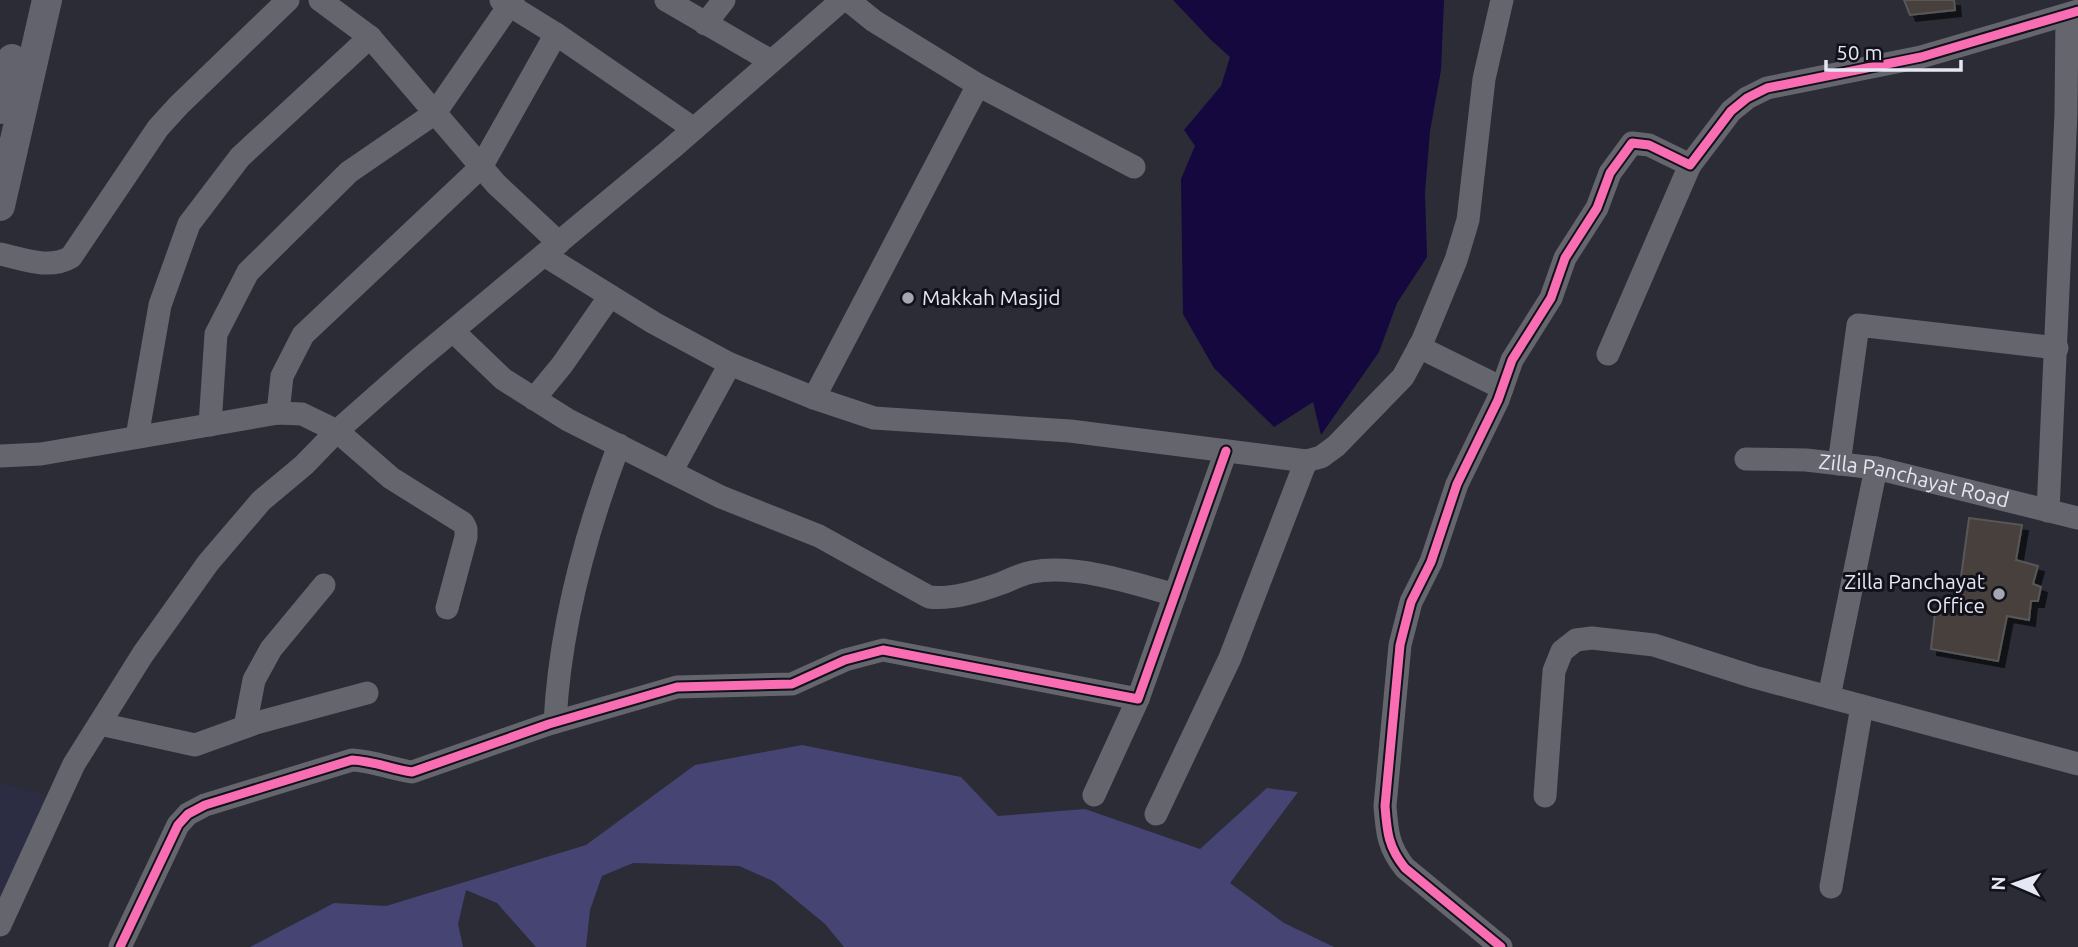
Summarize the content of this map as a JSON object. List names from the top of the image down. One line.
{"streets":{"street":["Zilla Panchayat Road"]},"places":["Makkah Masjid","Zilla Panchayat Office"],"scale_bar":"50 m","north":"left"}
